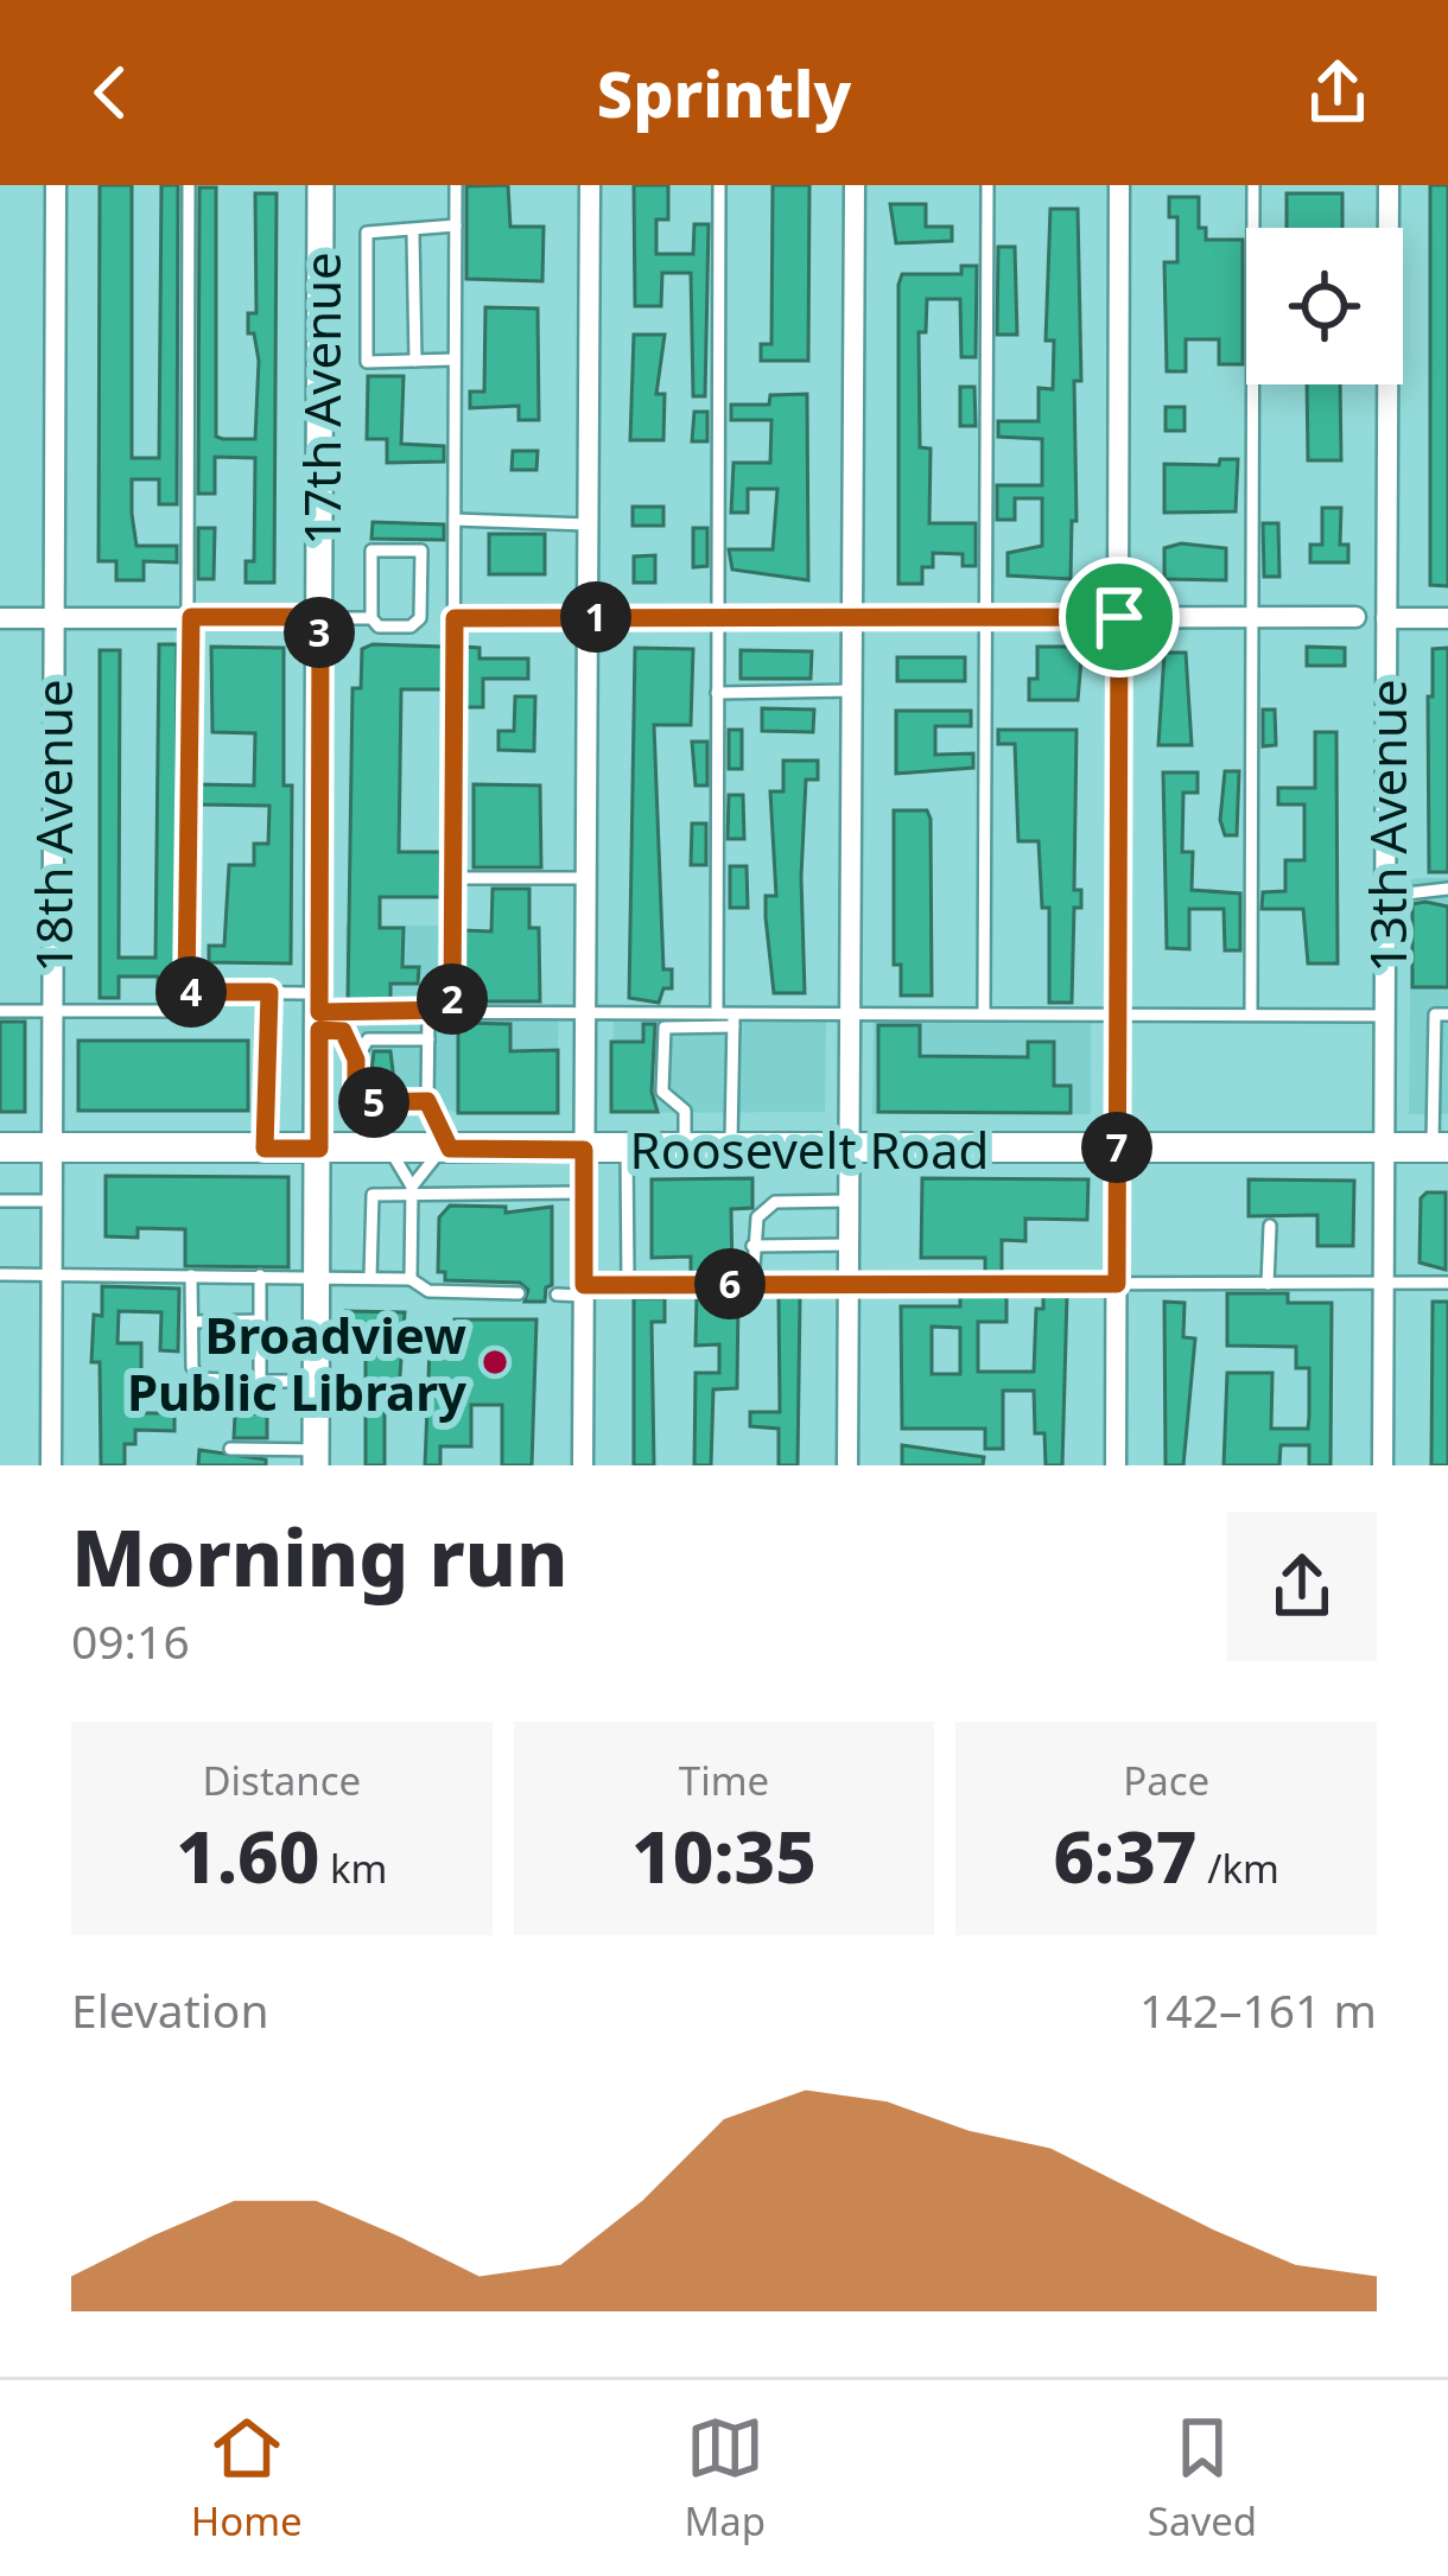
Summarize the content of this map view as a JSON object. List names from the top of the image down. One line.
{"streets":{"main road":["Roosevelt Road"],"street":["17th Avenue","18th Avenue","13th Avenue"]},"crossings":[["17th Avenue","Roosevelt Road"],["18th Avenue","Roosevelt Road"],["13th Avenue","Roosevelt Road"]],"places":["Broadview Public Library"],"page":{"header":"Sprintly","pins":["1","3","4","2","5","7","6"],"heading":["Morning run","09:16"],"stats":[["Distance","1.60 km"],["Time","10:35"],["Pace","6:37 /km"]],"chart":["Elevation","142–161 m"],"tabs":["Home","Map","Saved"]}}
